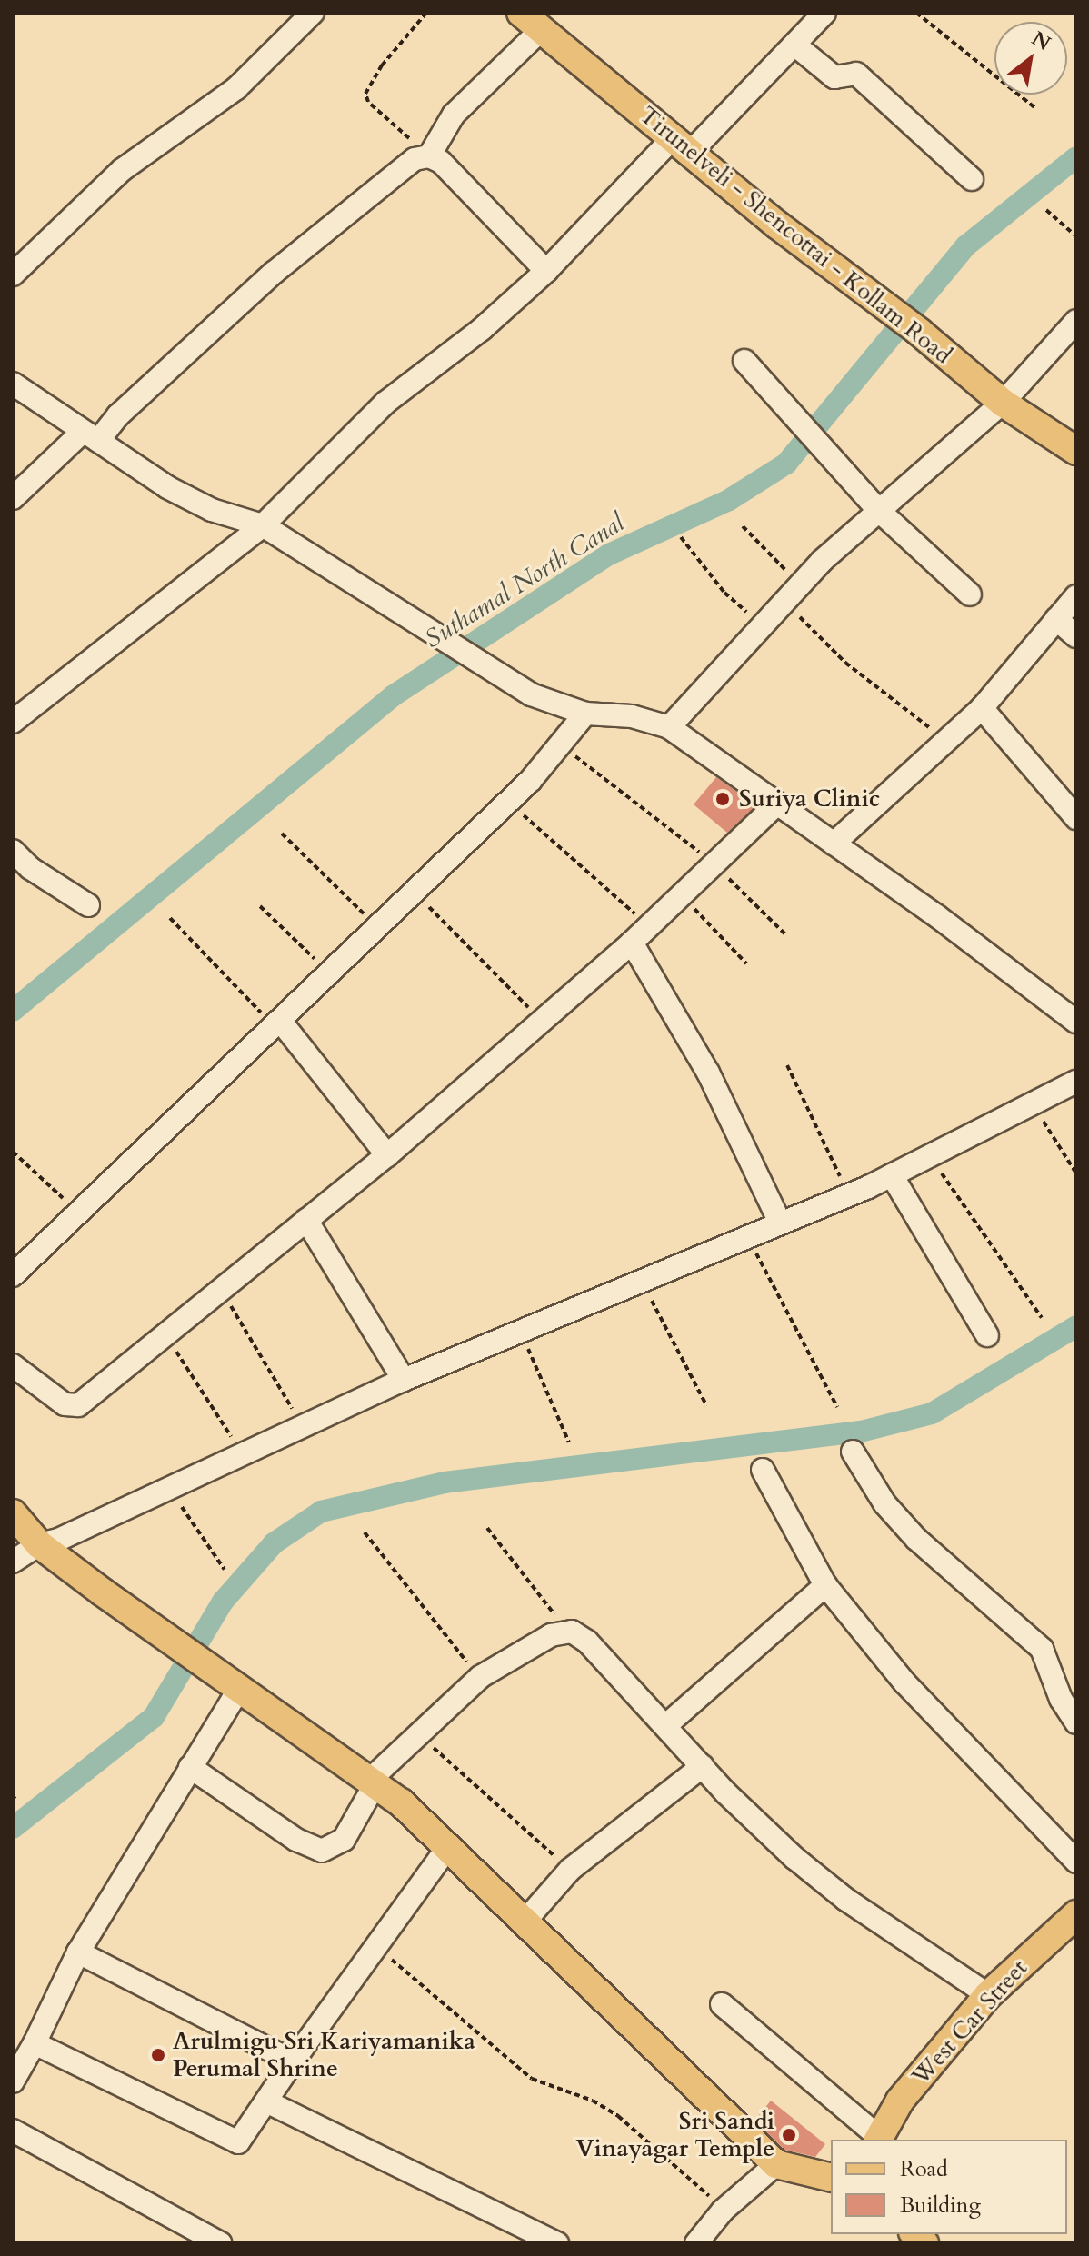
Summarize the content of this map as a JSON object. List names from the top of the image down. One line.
{"streets":{"main road":["Tirunelveli - Shencottai - Kollam Road","West Car Street"]},"water":["Suthamal North Canal"],"places":["Suriya Clinic","Arulmigu Sri Kariyamanika Perumal Shrine","Sri Sandi Vinayagar Temple"],"legend":["Road","Building"],"north":"top right"}
